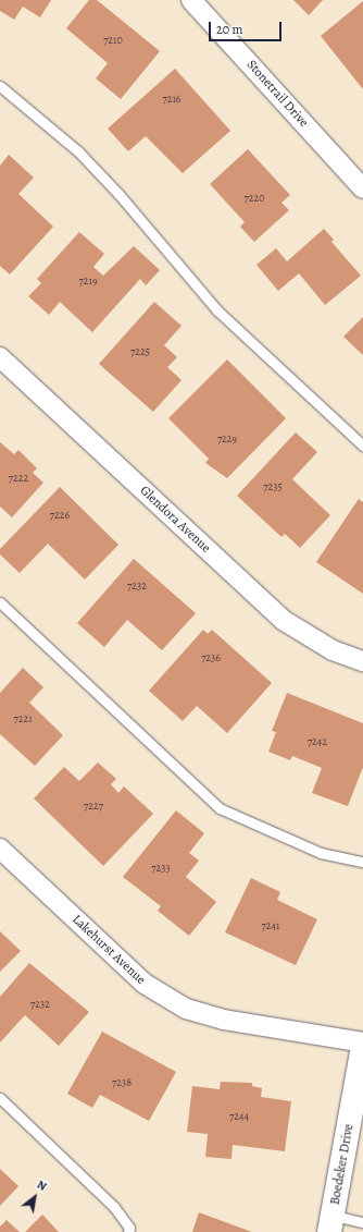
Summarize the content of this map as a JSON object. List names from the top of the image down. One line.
{"streets":{"street":["Stonetrail Drive","Glendora Avenue","Lakehurst Avenue","Boedeker Drive"]},"house_numbers":["7210","7216","7220","7219","7225","7229","7222","7235","7226","7232","7236","7221","7242","7227","7233","7241","7232","7238","7244"],"scale_bar":"20 m","north":"top right"}
